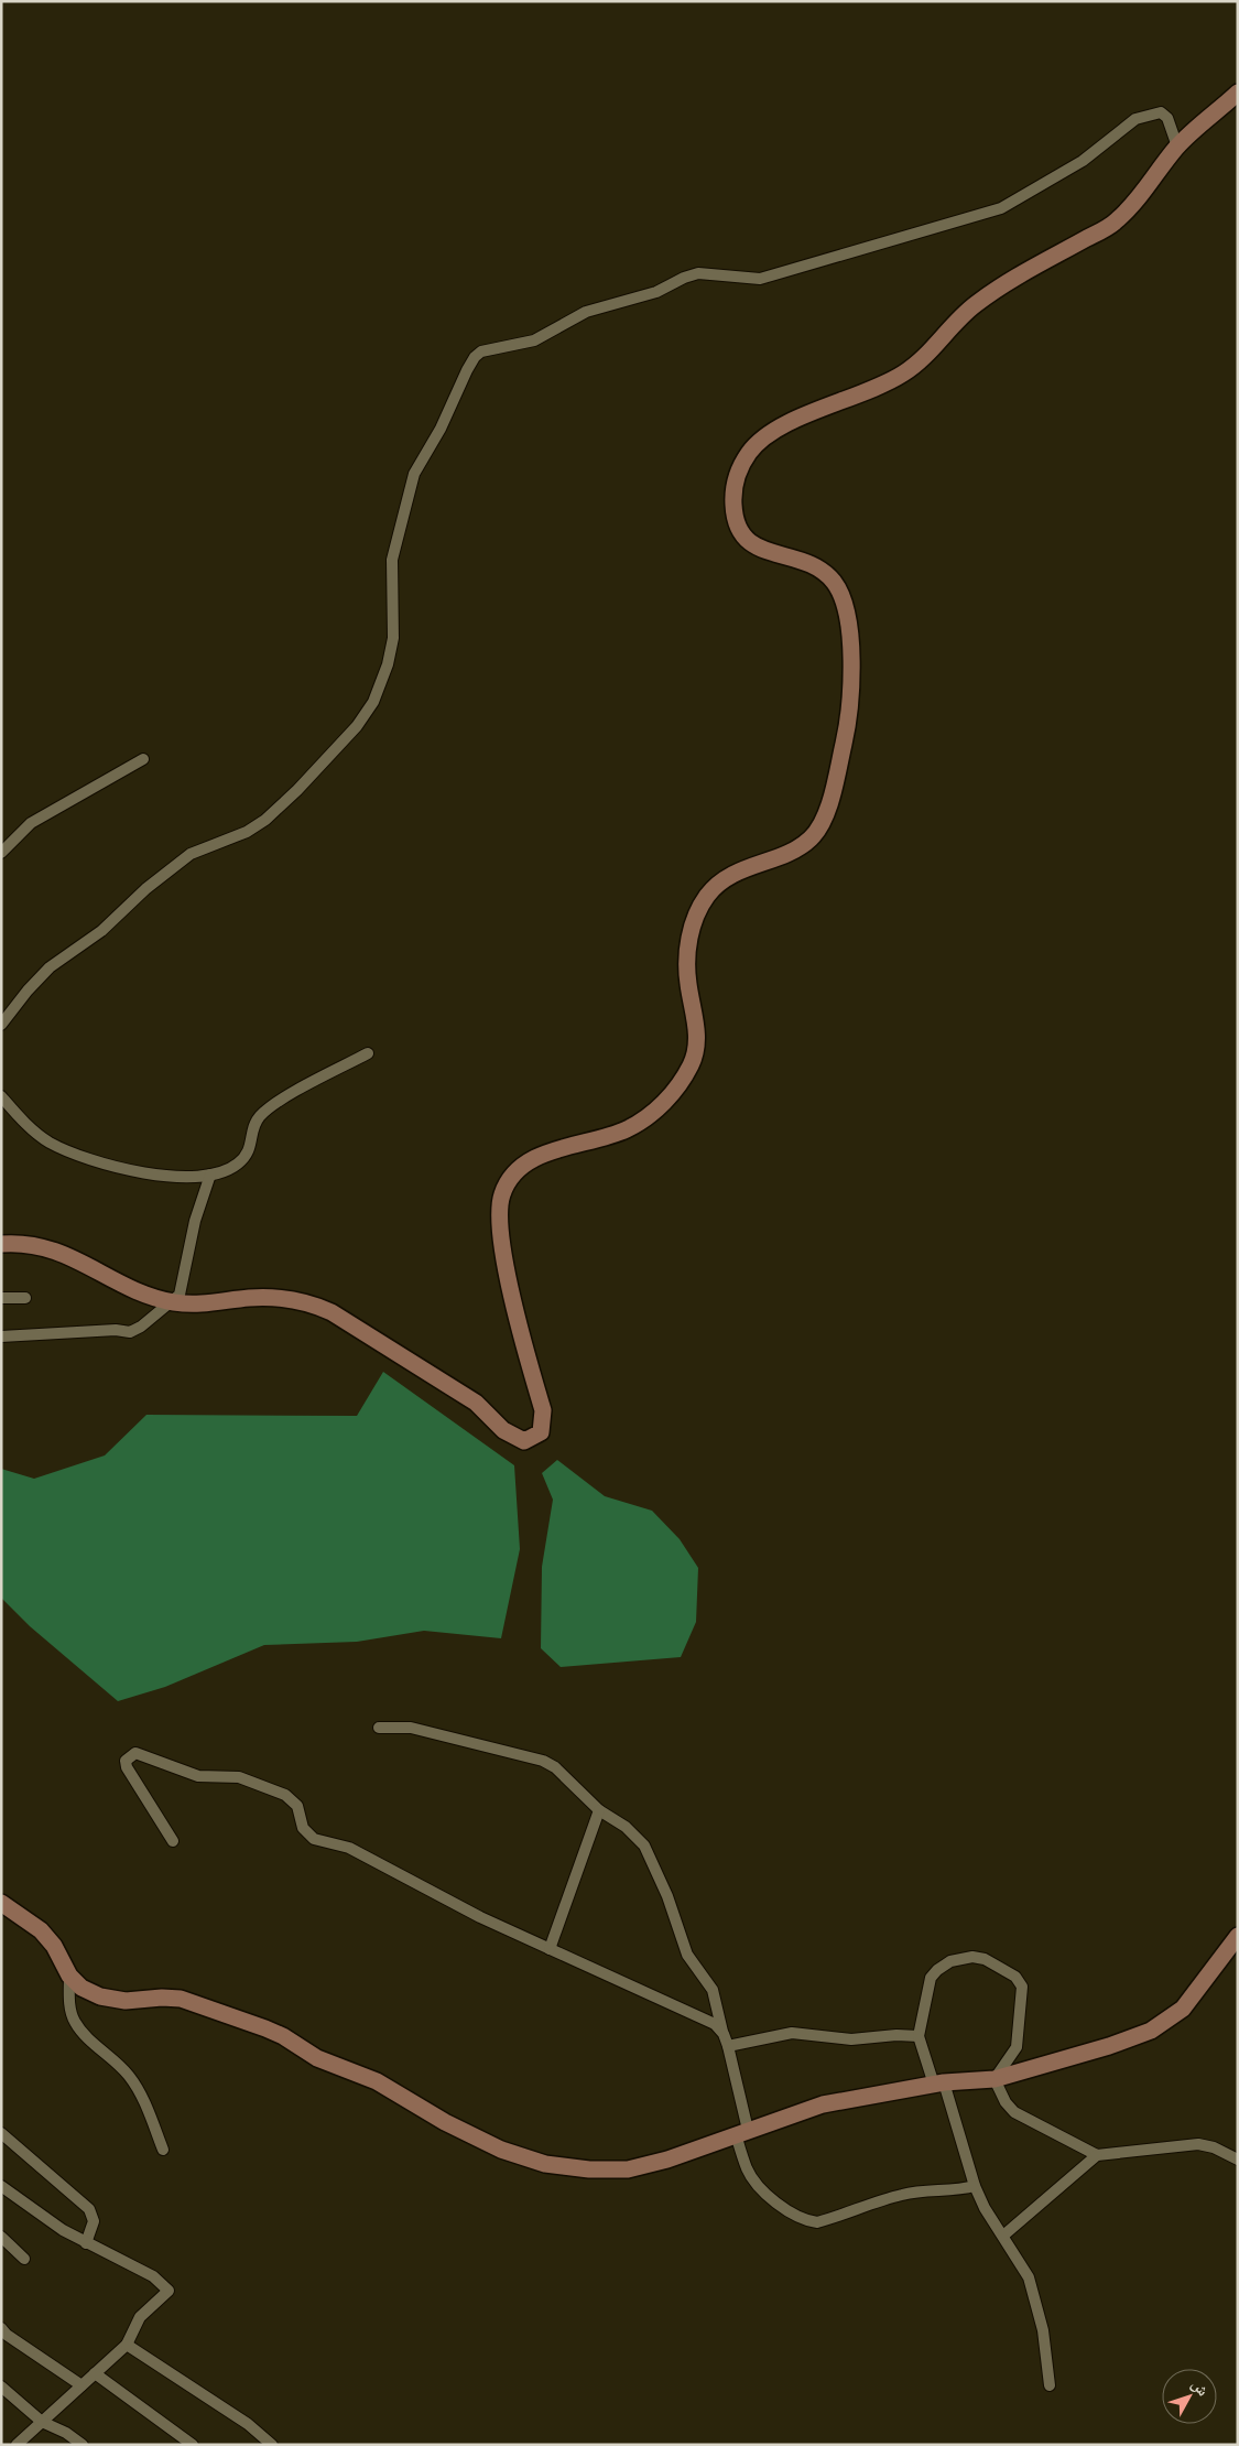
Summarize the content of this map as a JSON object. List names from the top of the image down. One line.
{"north":"top right"}
